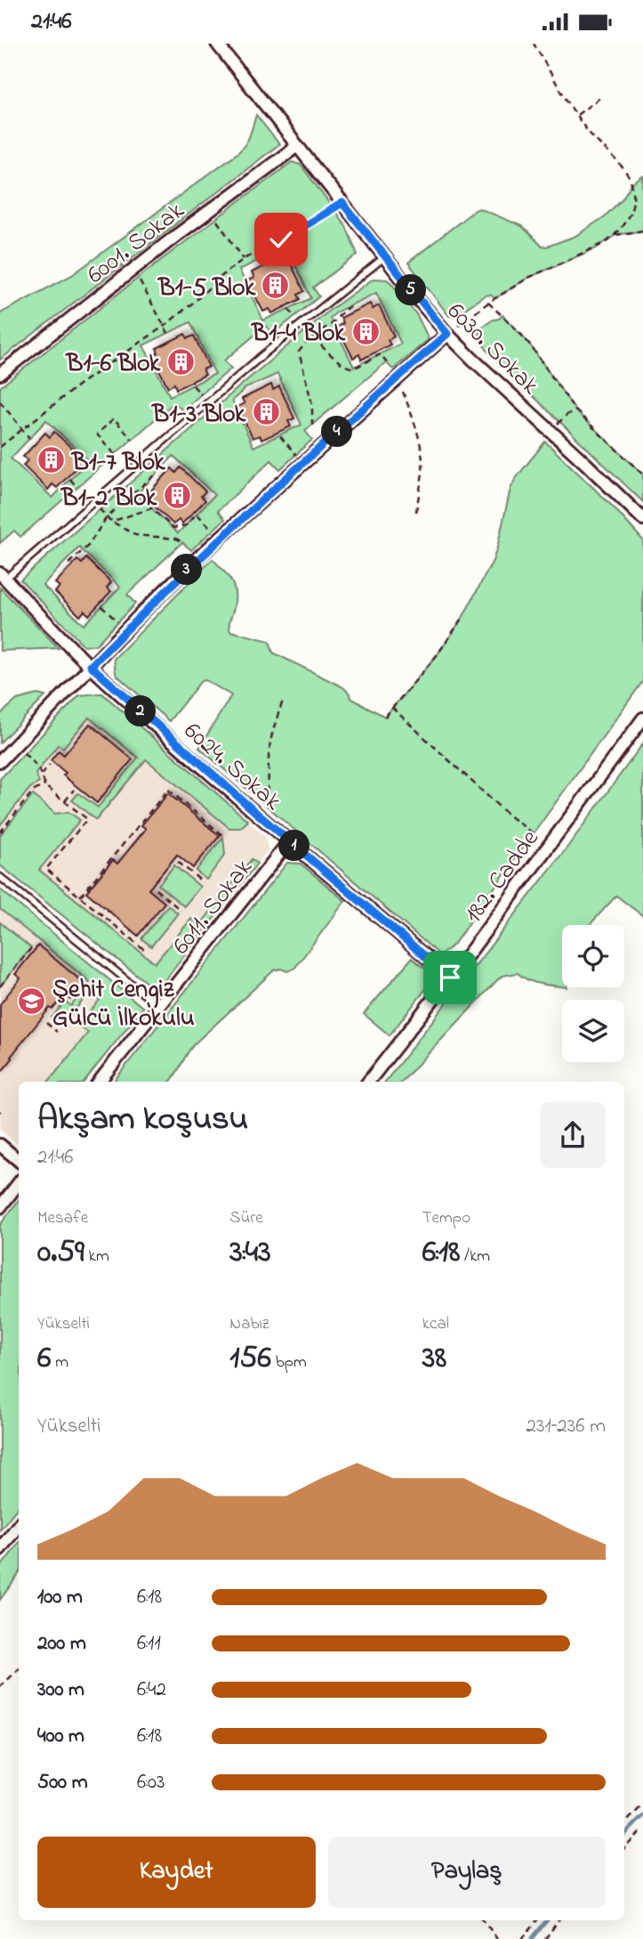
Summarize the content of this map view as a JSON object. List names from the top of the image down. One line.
{"streets":{"street":["6001. Sokak","6030. Sokak","6024. Sokak","182. Cadde","6011. Sokak"]},"crossings":[["6001. Sokak","6030. Sokak"],["6024. Sokak","182. Cadde"],["6024. Sokak","6011. Sokak"]],"places":{"building":["B1-5 Blok","B1-4 Blok","B1-6 Blok","B1-3 Blok","B1-7 Blok","B1-2 Blok"],"school or university":["Şehit Cengiz Gülcü İlkokulu"]},"page":{"status":"21:46","pins":["5","4","3","2","1"],"heading":["Akşam koşusu","21:46"],"stats":[["Mesafe","0.59 km"],["Süre","3:43"],["Tempo","6:18 /km"],["Yükselti","6 m"],["Nabız","156 bpm"],["kcal","38"]],"chart":["Yükselti","231–236 m"],"list":[{"name":"100 m","note":"6:18"},{"name":"200 m","note":"6:11"},{"name":"300 m","note":"6:42"},{"name":"400 m","note":"6:18"},{"name":"500 m","note":"6:03"}],"buttons":["Kaydet","Paylaş"]}}
